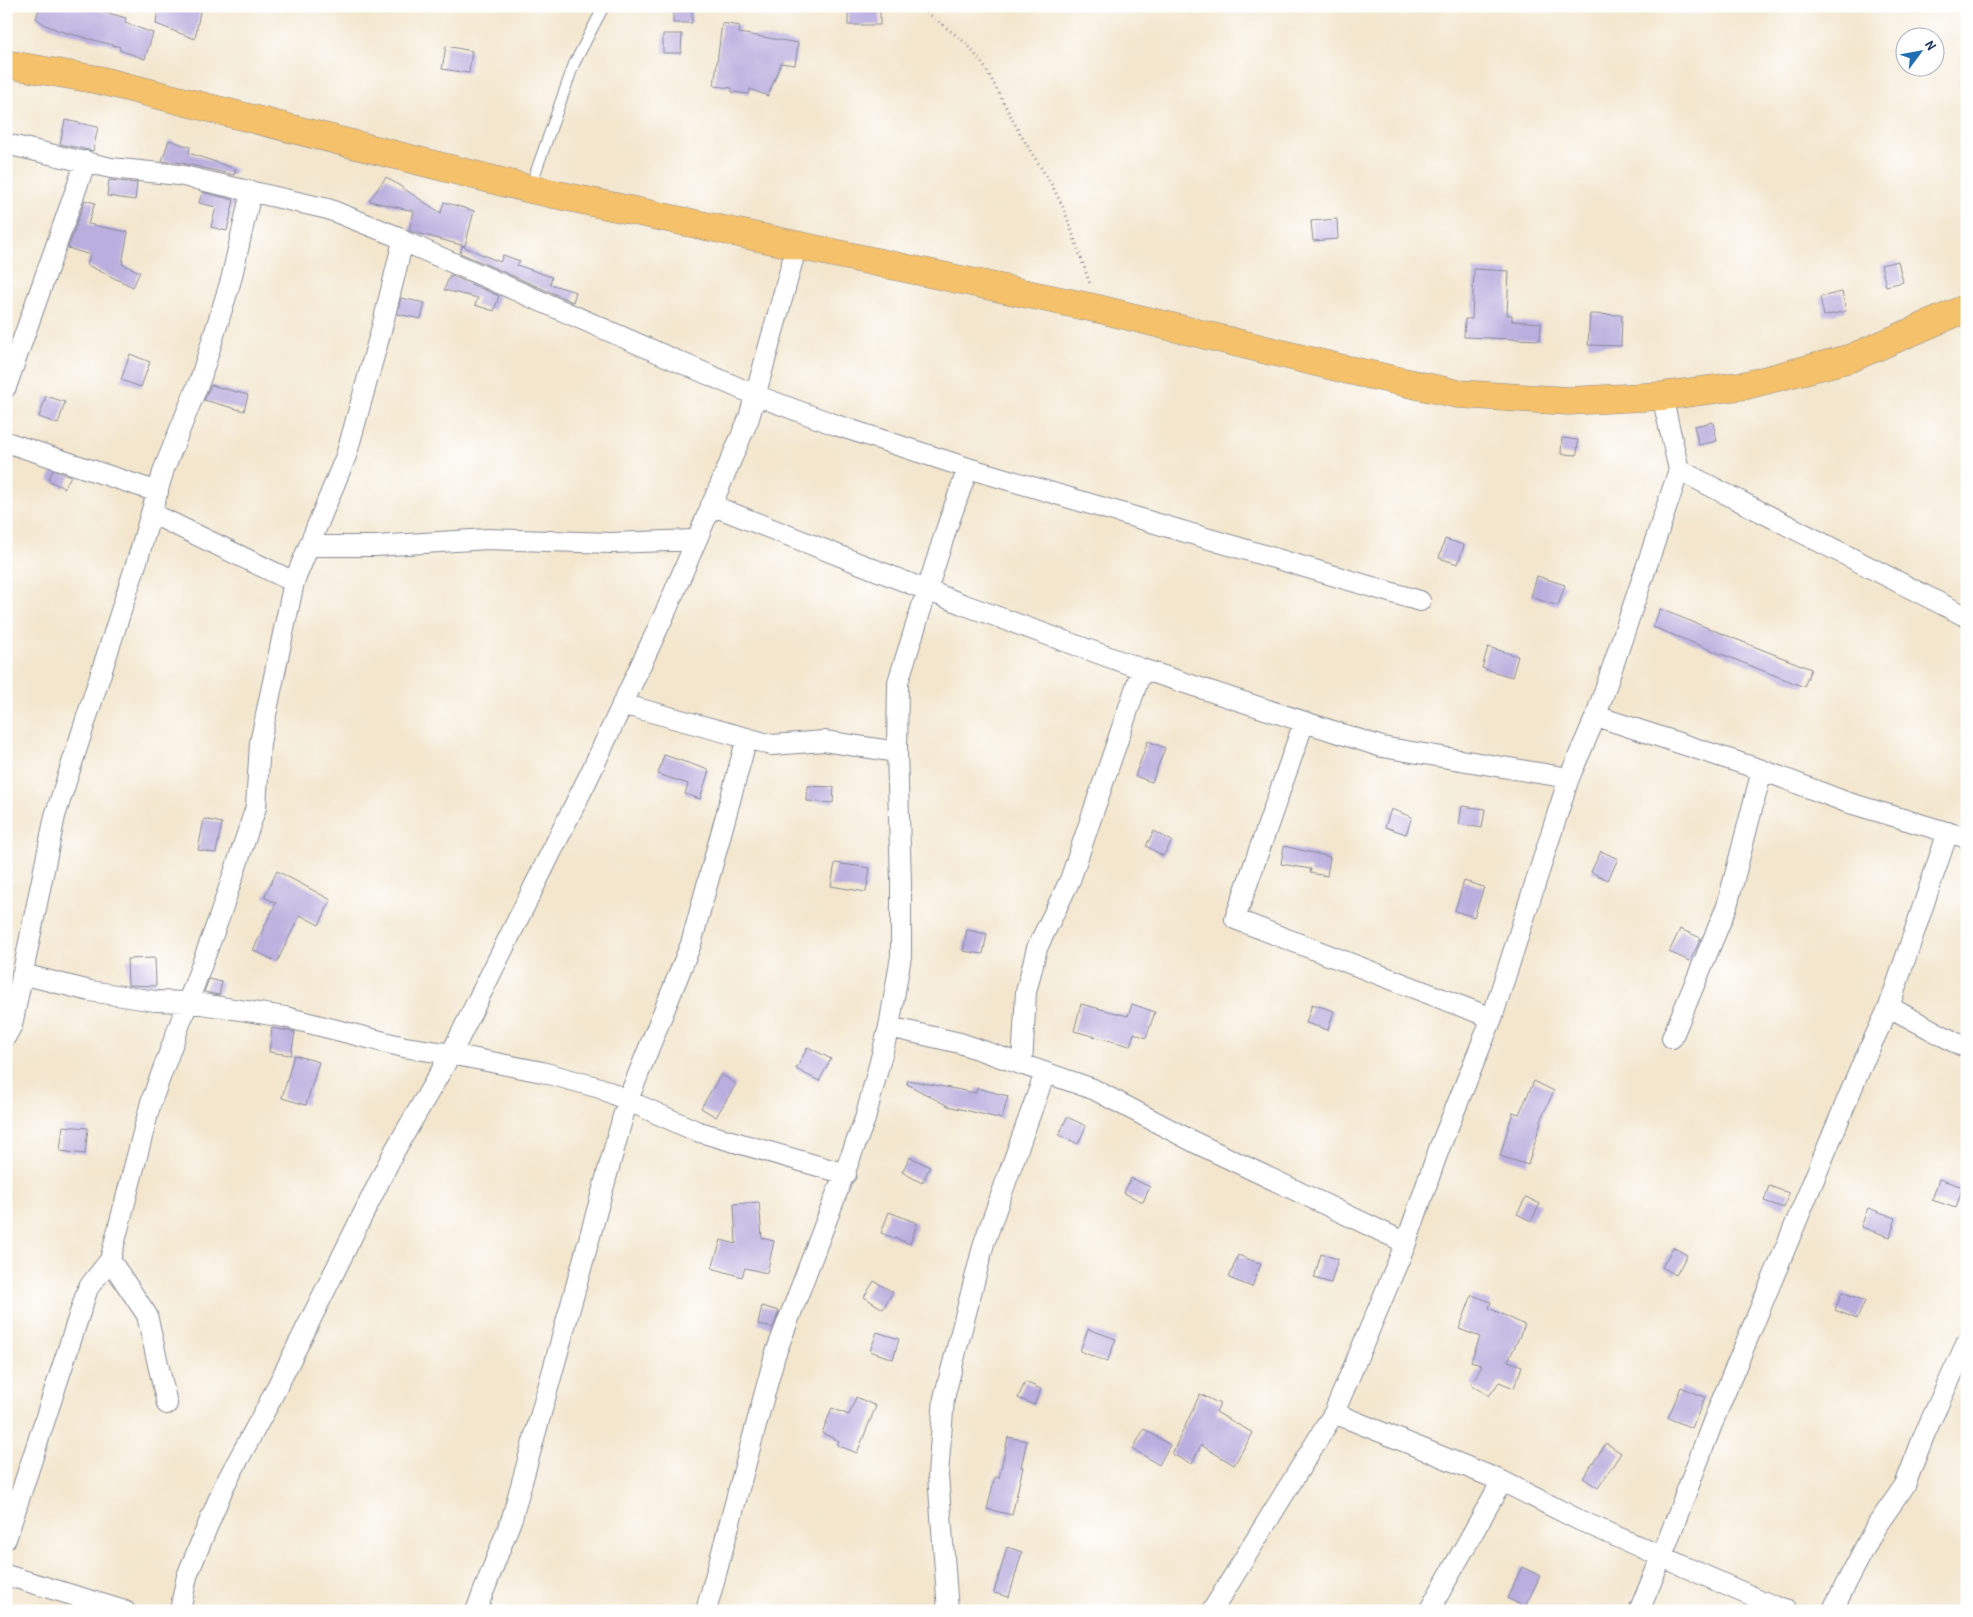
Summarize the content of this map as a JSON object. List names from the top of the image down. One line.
{"north":"top right"}
